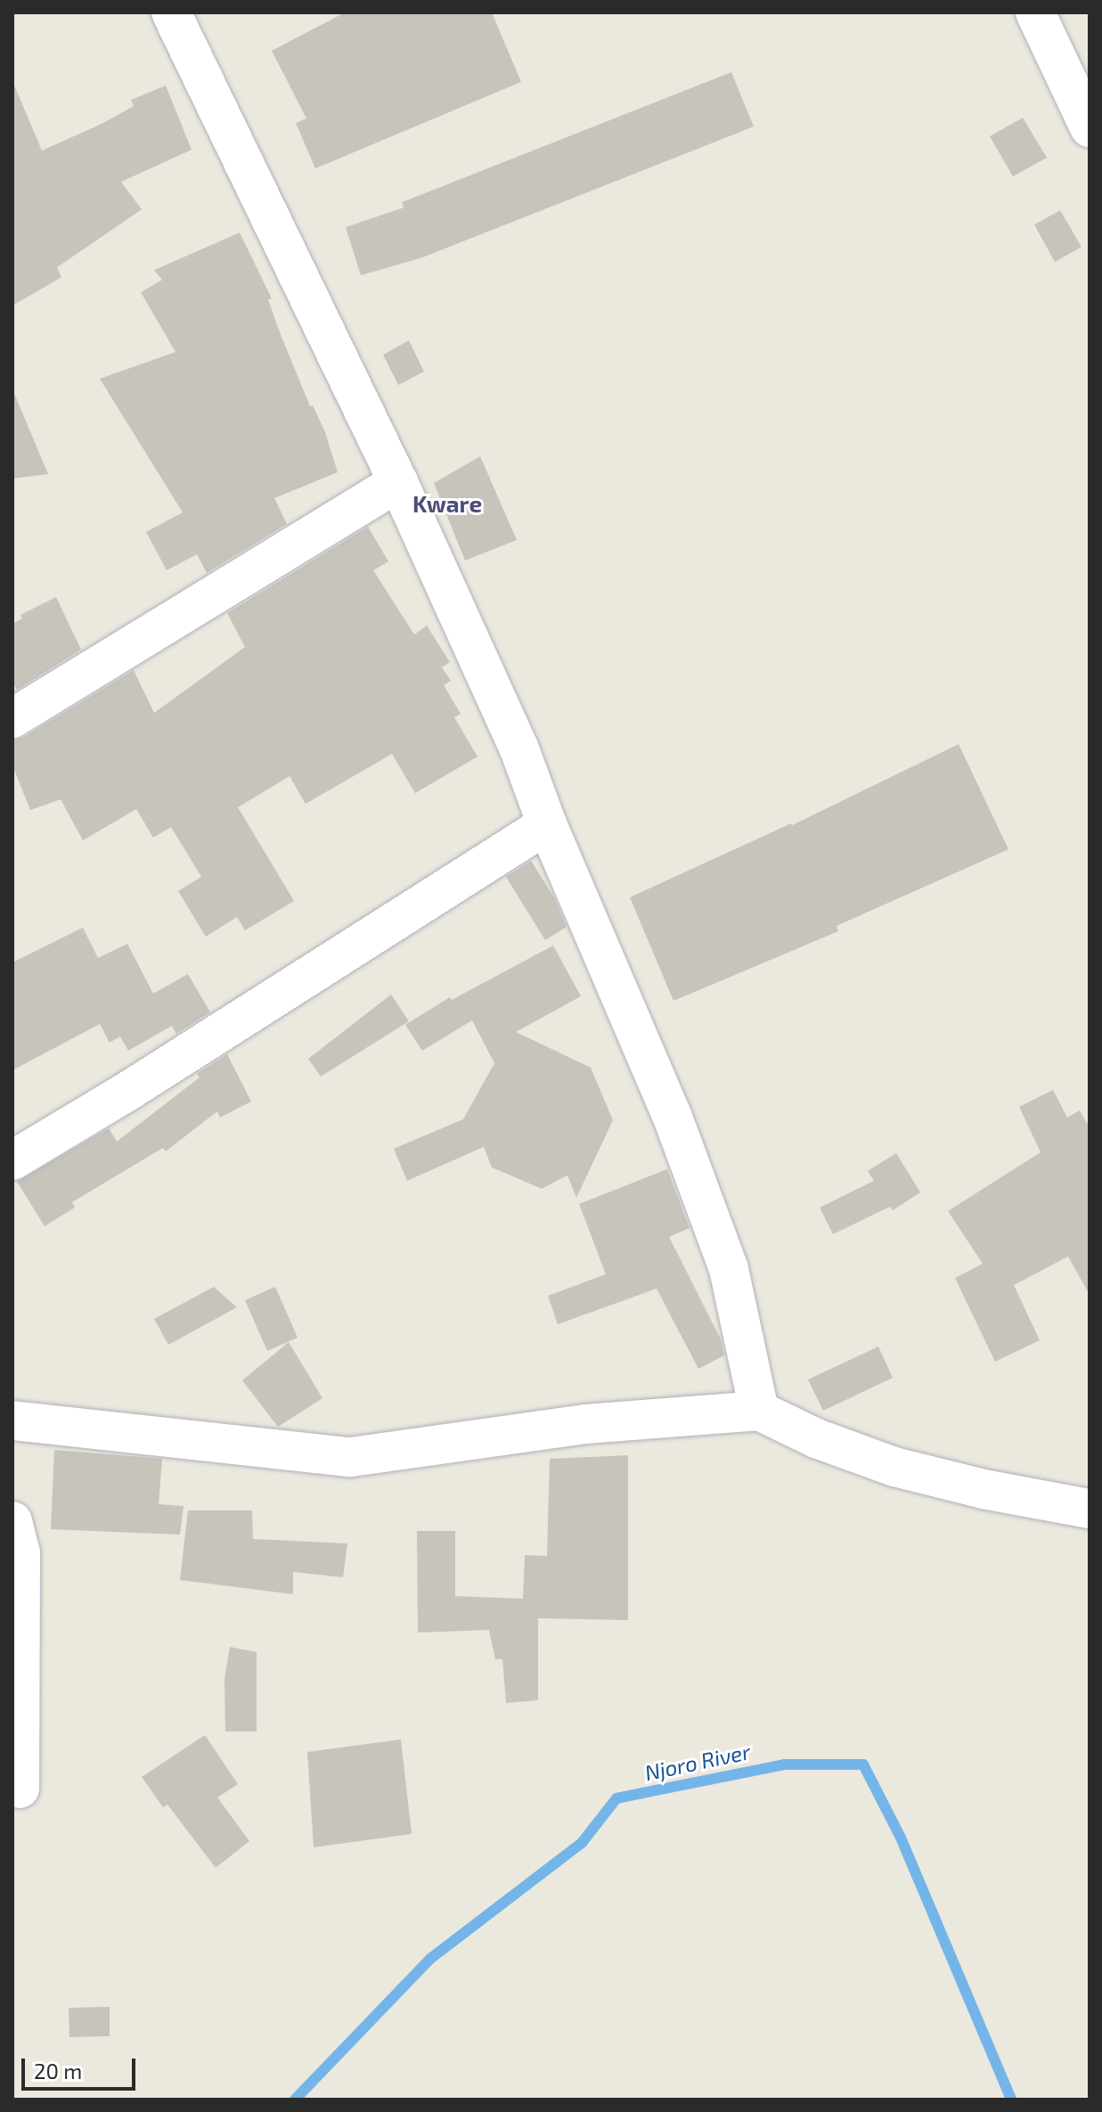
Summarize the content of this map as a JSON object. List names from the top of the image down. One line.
{"districts":["Kware"],"water":["Njoro River"],"scale_bar":"20 m"}
